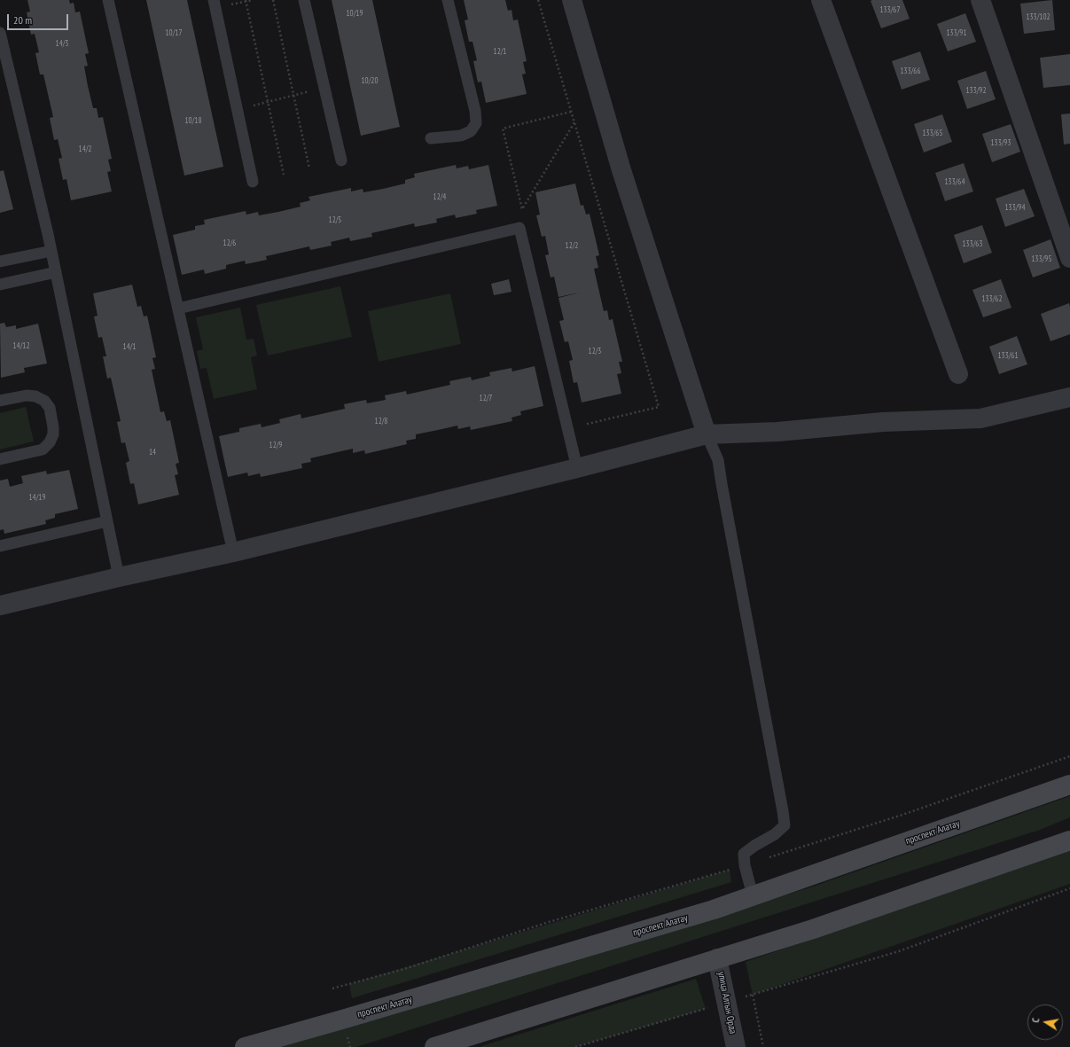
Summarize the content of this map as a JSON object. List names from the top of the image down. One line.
{"streets":{"main road":["проспект Алатау"],"street":["улица Алтын Орда"]},"house_numbers":["133/67","10/19","133/102","10/17","133/91","14/3","12/1","133/66","10/20","133/92","10/18","133/65","133/93","14/2","133/64","12/4","133/94","12/5","12/6","133/63","12/2","133/95","133/62","14/12","14/1","12/3","133/61","12/7","12/8","12/9","14","14/19"],"scale_bar":"20 m","north":"left"}
